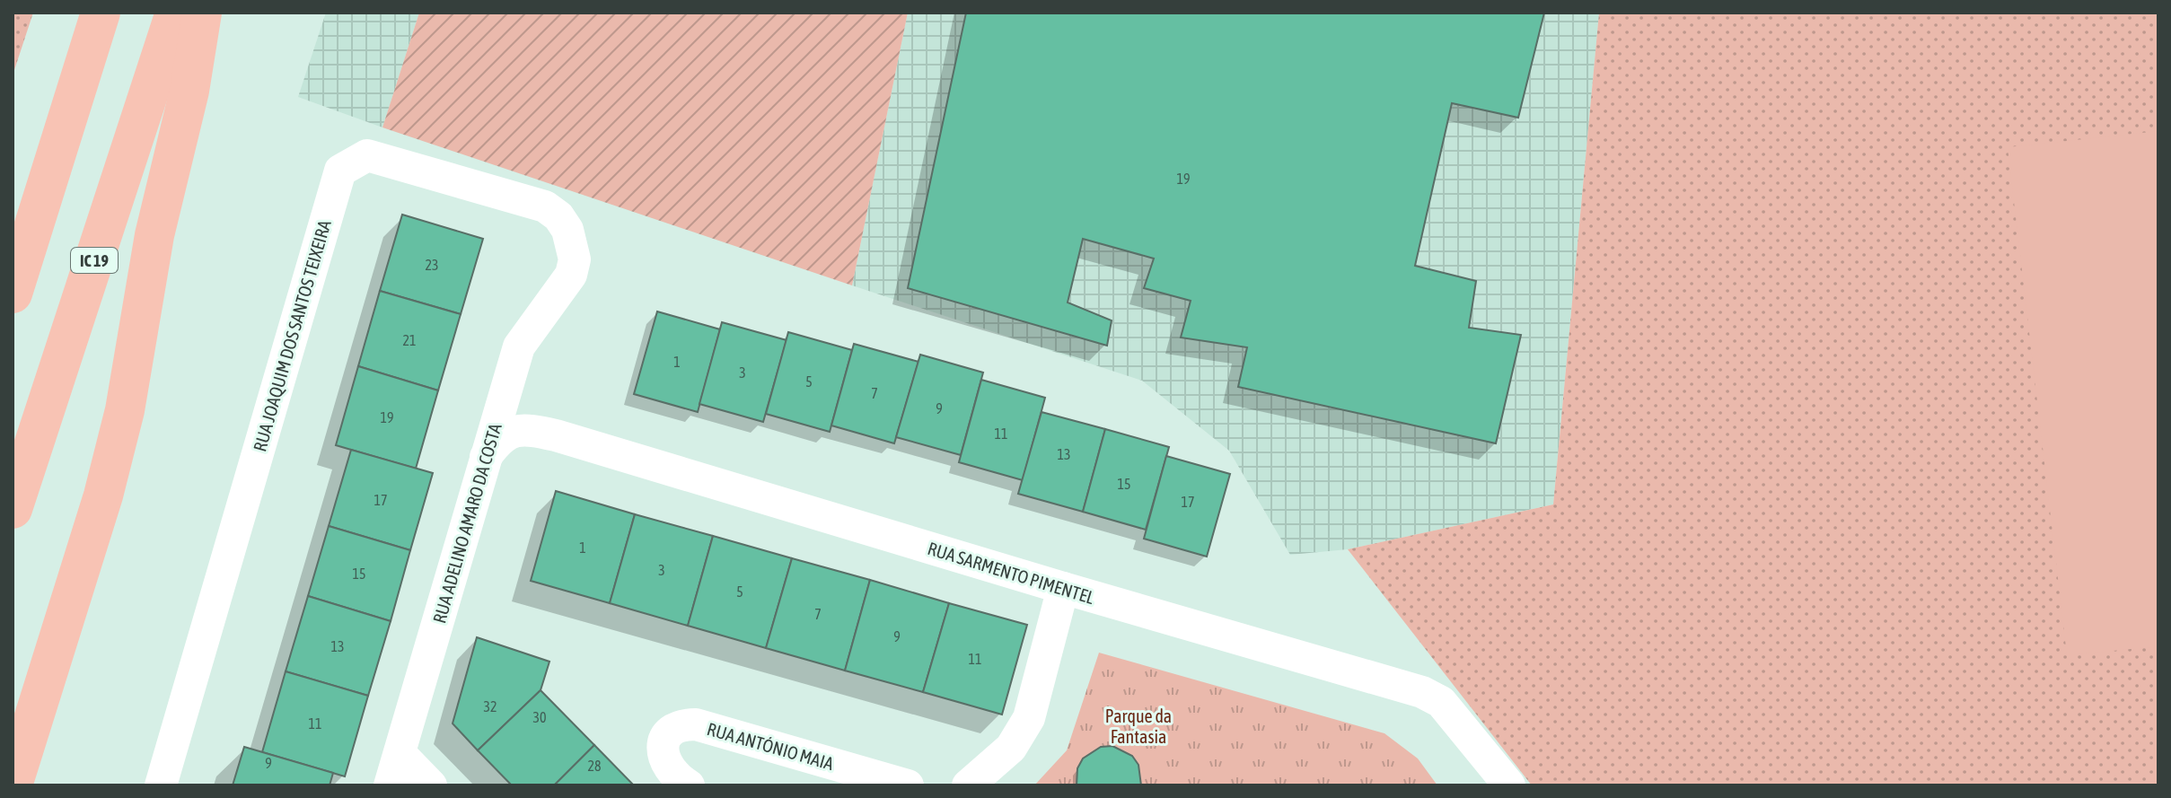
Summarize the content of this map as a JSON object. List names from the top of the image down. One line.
{"streets":{"highway":["IC 19"],"street":["RUA JOAQUIM DOS SANTOS TEIXEIRA","RUA ADELINO AMARO DA COSTA","RUA SARMENTO PIMENTEL","RUA ANTÓNIO MAIA"]},"crossings":[["RUA JOAQUIM DOS SANTOS TEIXEIRA","RUA ADELINO AMARO DA COSTA"],["RUA ADELINO AMARO DA COSTA","RUA SARMENTO PIMENTEL"]],"parks":["Parque da Fantasia"],"house_numbers":["19","23","21","1","3","5","7","9","19","11","13","15","17","17","1","3","15","5","7","9","13","11","32","30","11","9","28"]}
